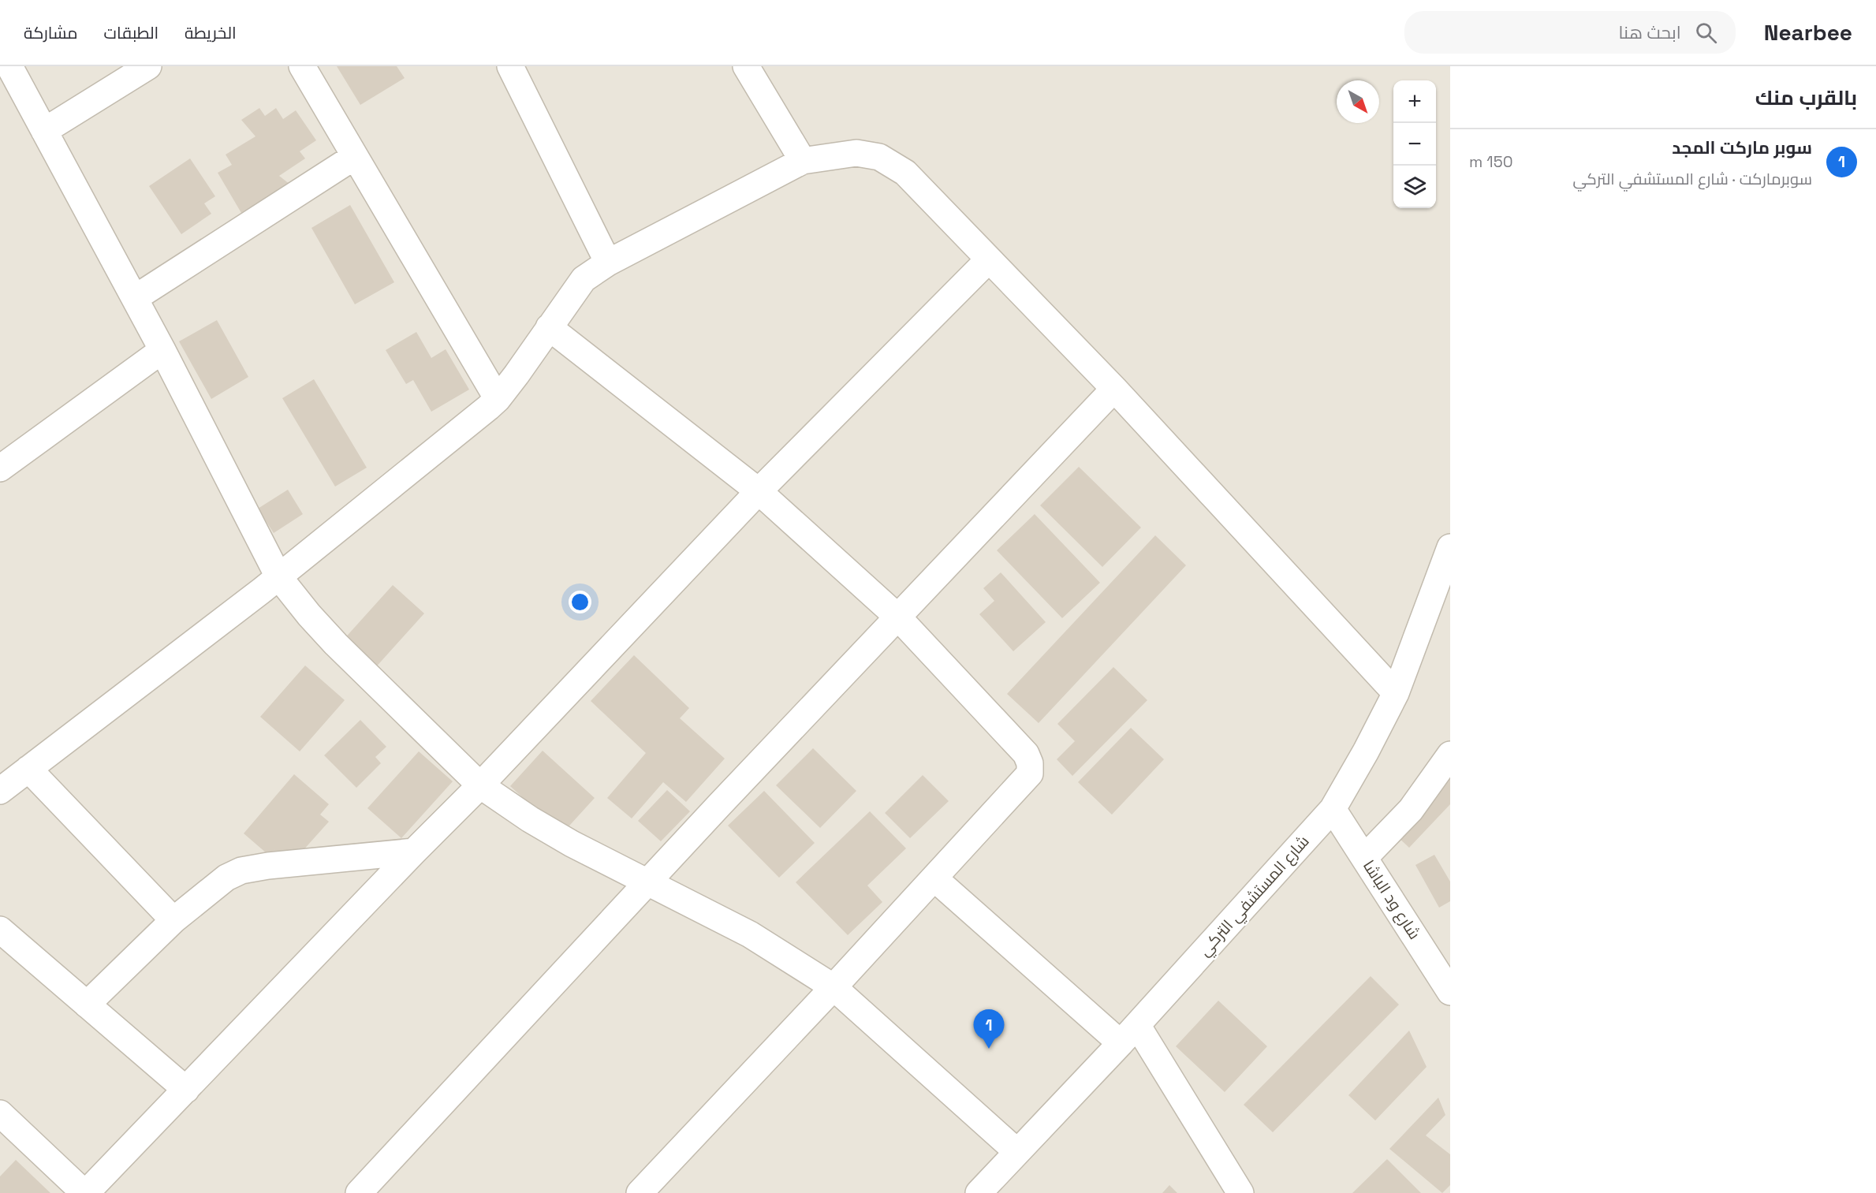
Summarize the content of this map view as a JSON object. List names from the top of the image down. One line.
{"streets":{"street":["شارع المستشفي التركي","شارع ود الباشا"]},"crossings":[["شارع المستشفي التركي","شارع ود الباشا"]],"north":"bottom right","page":{"header":"Nearbee","search":"ابحث هنا","nav":["الخريطة","الطبقات","مشاركة"],"heading":"بالقرب منك","map_buttons":["+","−"],"list":[{"mark":"1","name":"سوبر ماركت المجد","note":"سوبرماركت · شارع المستشفي التركي","value":"150 m"}],"pins":"1"}}
